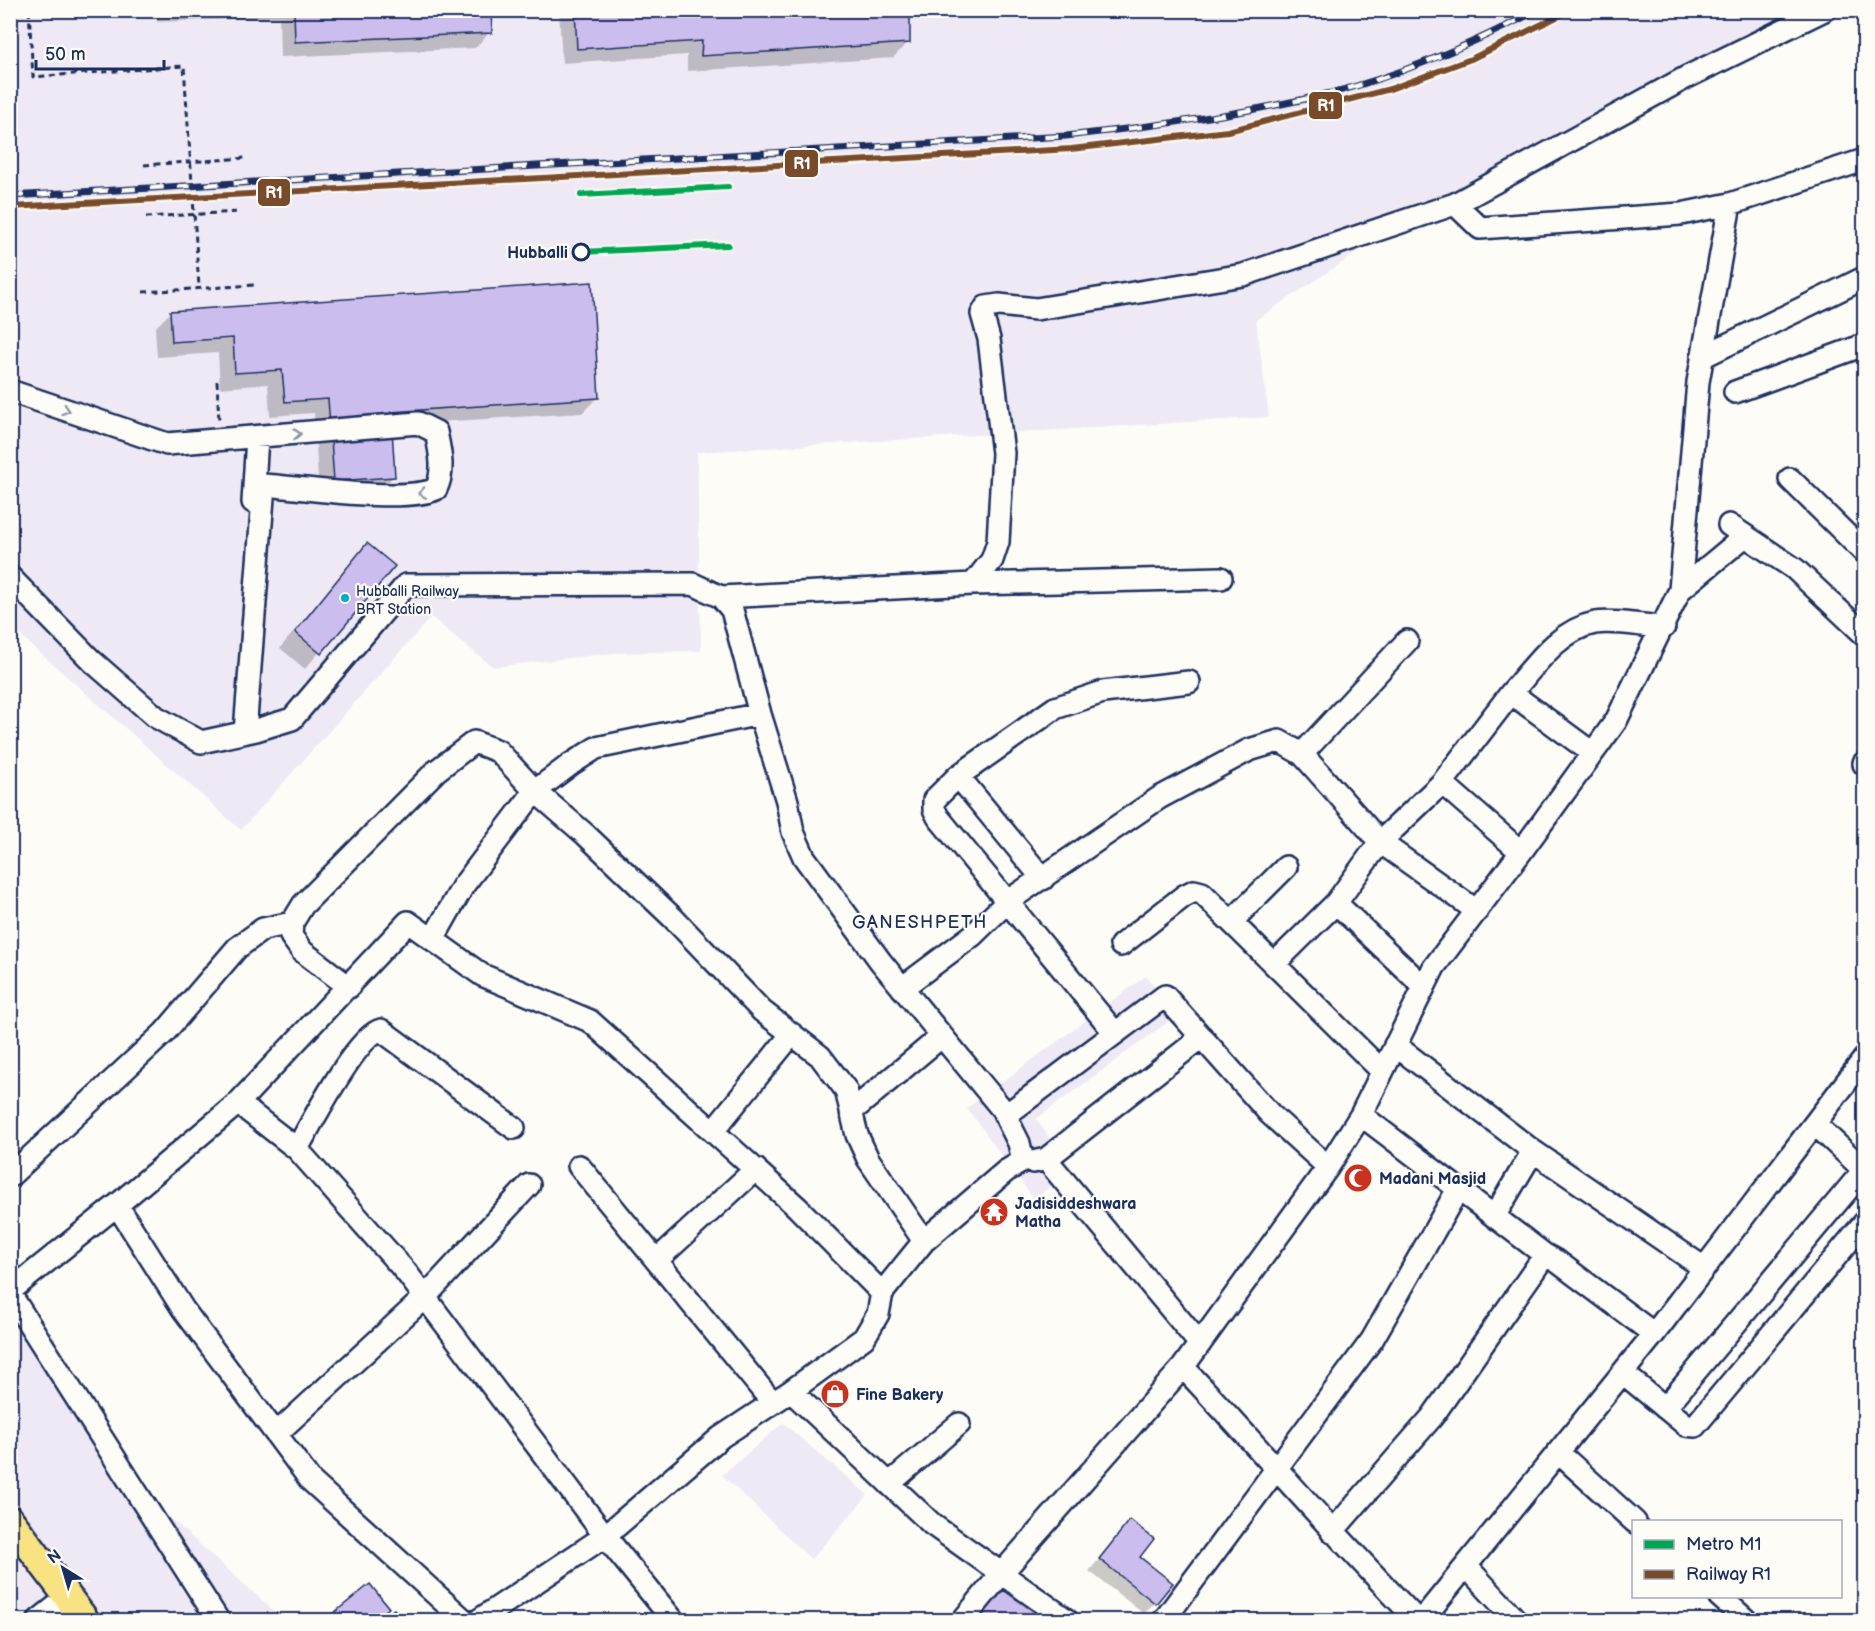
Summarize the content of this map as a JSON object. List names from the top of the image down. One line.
{"districts":["GANESHPETH"],"places":{"other":["Hubballi","Hubballi Railway BRT Station"],"mosque":["Madani Masjid"],"temple":["Jadisiddeshwara Matha"],"shop":["Fine Bakery"]},"lines":["rail line R1","metro line M1"],"legend":["Metro M1","Railway R1"],"scale_bar":"50 m","north":"top left"}
